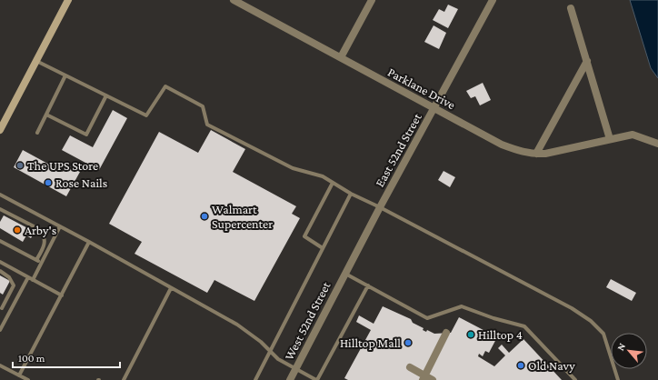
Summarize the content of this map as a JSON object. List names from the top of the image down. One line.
{"streets":{"street":["Parklane Drive","East 52nd Street","West 52nd Street"]},"crossings":[["Parklane Drive","East 52nd Street"],["East 52nd Street","West 52nd Street"]],"places":["The UPS Store","Rose Nails","Walmart Supercenter","Arby's","Hilltop 4","Hilltop Mall","Old Navy"],"scale_bar":"100 m","north":"top left"}
